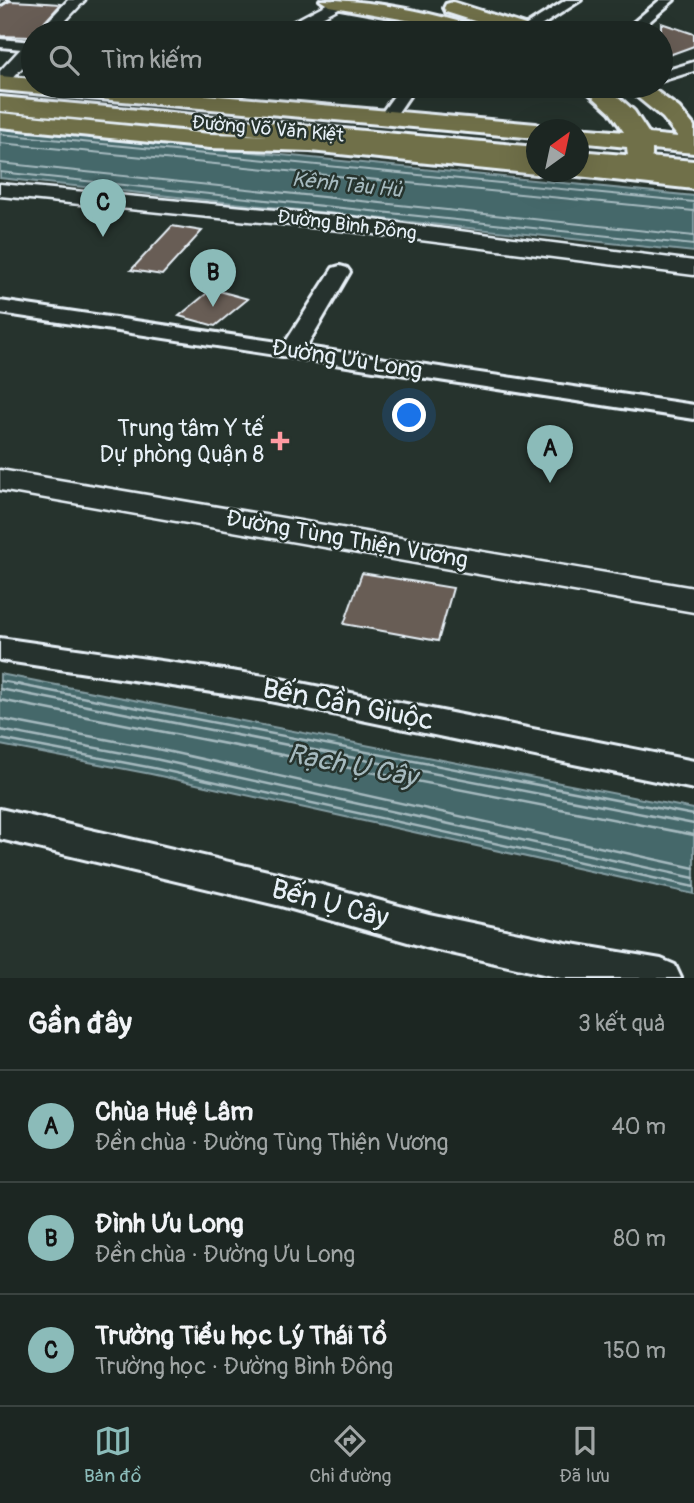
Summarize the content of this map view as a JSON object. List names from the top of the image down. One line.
{"streets":{"main road":["Đường Võ Văn Kiệt"],"street":["Đường Bình Đông","Đường Ưu Long","Đường Tùng Thiện Vương","Bến Cần Giuộc","Bến Ụ Cây"]},"water":["Kênh Tàu Hủ","Rạch Ụ Cây"],"places":{"health":["Trung tâm Y tế Dự phòng Quận 8"]},"north":"top right","page":{"search":"Tìm kiếm","pins":["C","B","A"],"heading":["Gần đây","3 kết quả"],"list":[{"mark":"A","name":"Chùa Huệ Lâm","note":"Đền chùa · Đường Tùng Thiện Vương","value":"40 m"},{"mark":"B","name":"Đình Ưu Long","note":"Đền chùa · Đường Ưu Long","value":"80 m"},{"mark":"C","name":"Trường Tiểu học Lý Thái Tổ","note":"Trường học · Đường Bình Đông","value":"150 m"}],"nav":["Bản đồ","Chỉ đường","Đã lưu"]}}
